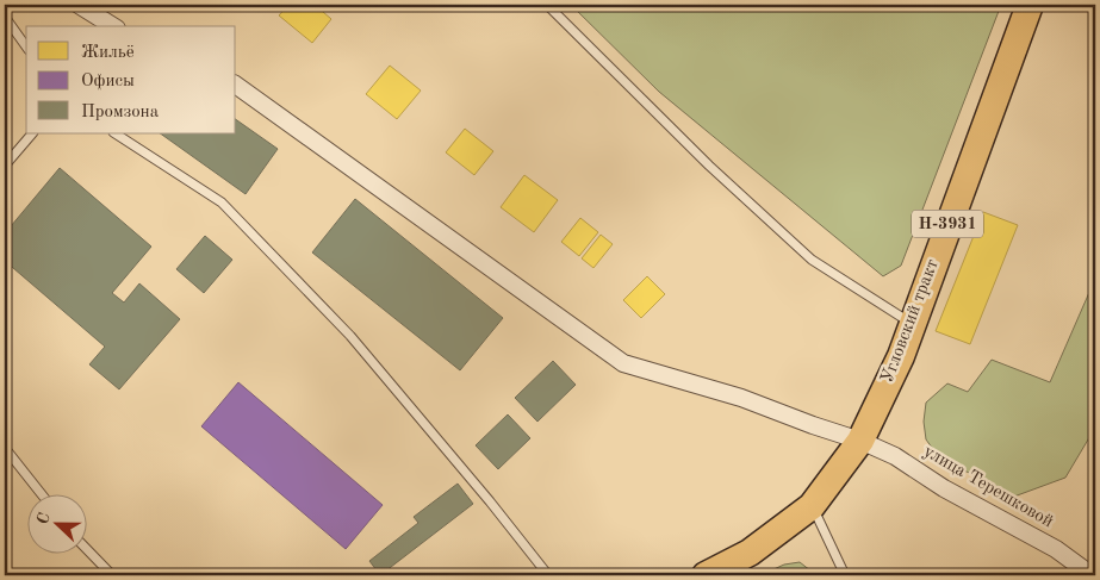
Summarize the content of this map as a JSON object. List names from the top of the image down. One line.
{"streets":{"highway":["Н-3931","Угловский тракт"],"street":["улица Терешковой"]},"crossings":[["Угловский тракт","улица Терешковой"]],"legend":["Жильё","Офисы","Промзона"],"north":"left"}
